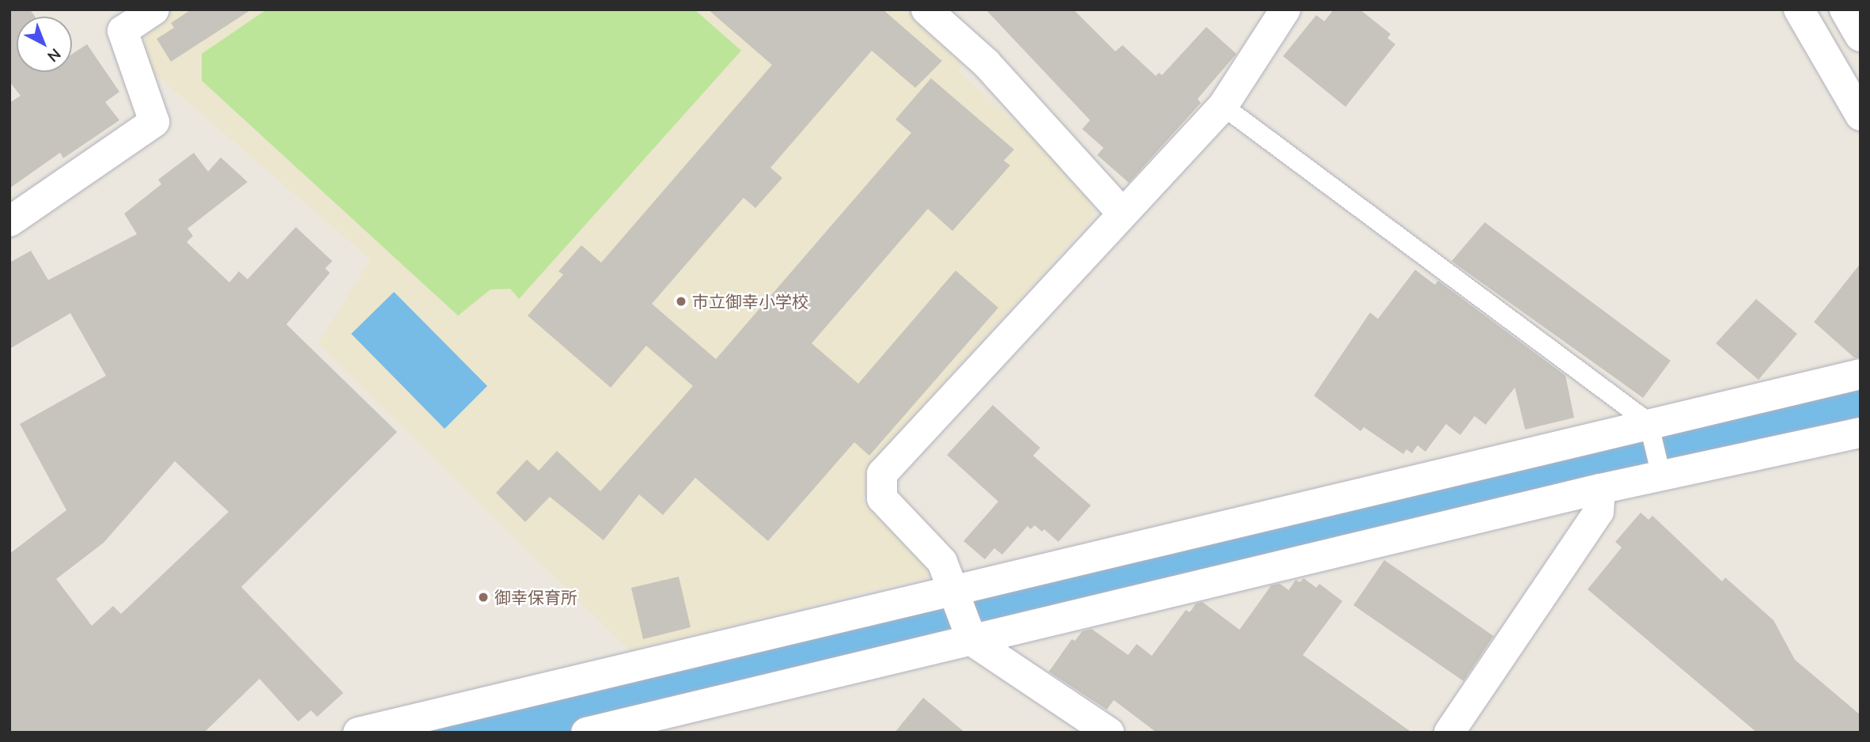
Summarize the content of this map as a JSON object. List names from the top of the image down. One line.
{"places":["市立御幸小学校","御幸保育所"],"north":"bottom right"}
